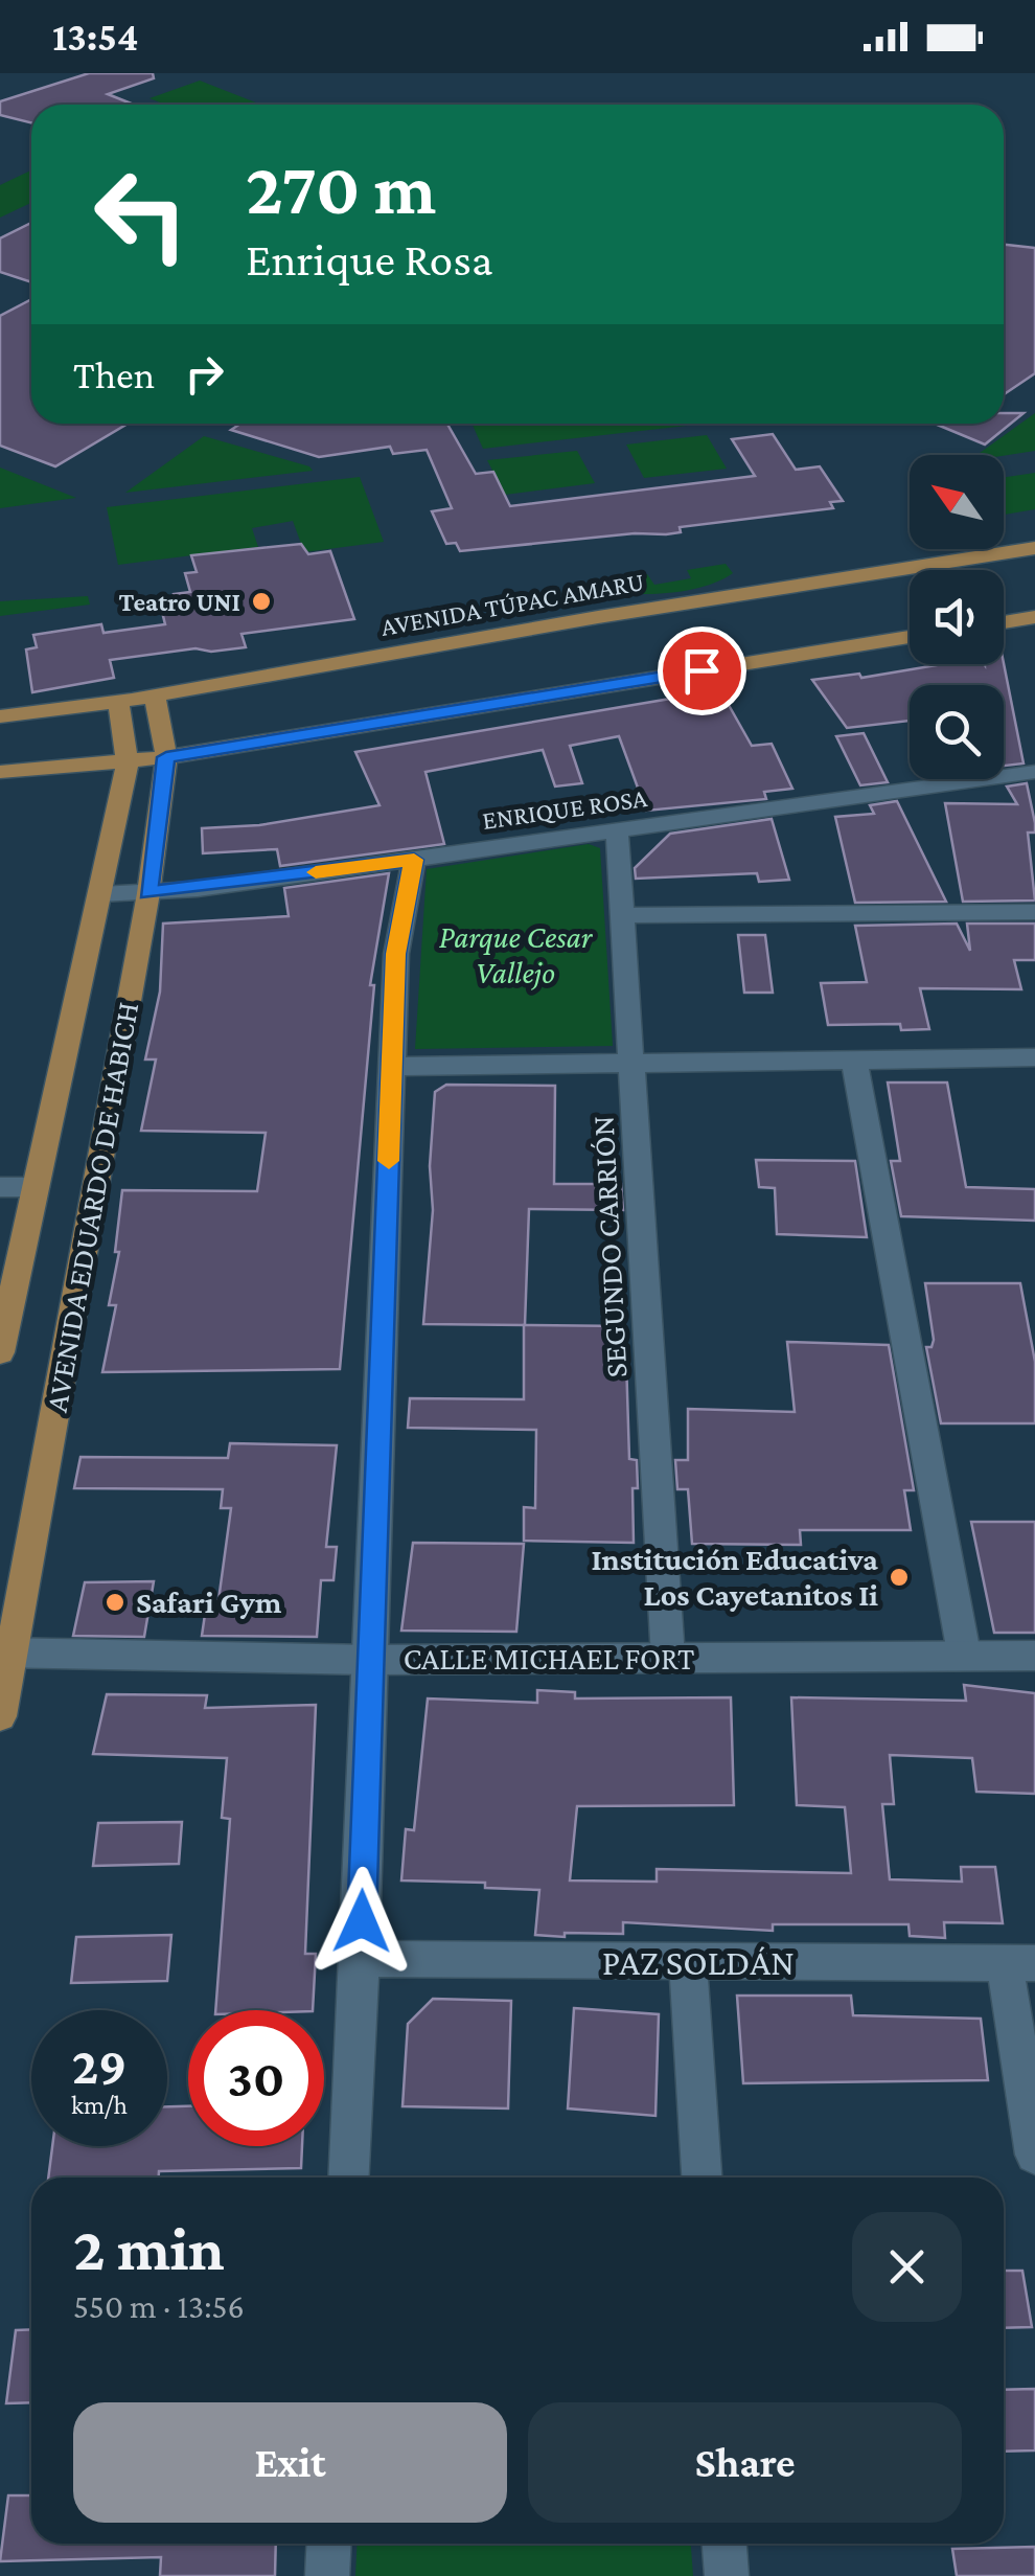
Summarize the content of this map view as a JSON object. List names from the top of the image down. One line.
{"streets":{"main road":["AVENIDA TÚPAC AMARU","AVENIDA EDUARDO DE HABICH"],"street":["ENRIQUE ROSA","SEGUNDO CARRIÓN","CALLE MICHAEL FORT","PAZ SOLDÁN"]},"crossings":[["AVENIDA TÚPAC AMARU","AVENIDA EDUARDO DE HABICH"],["ENRIQUE ROSA","AVENIDA EDUARDO DE HABICH"],["ENRIQUE ROSA","SEGUNDO CARRIÓN"],["AVENIDA EDUARDO DE HABICH","CALLE MICHAEL FORT"],["SEGUNDO CARRIÓN","CALLE MICHAEL FORT"]],"parks":["Parque Cesar Vallejo"],"places":["Teatro UNI","Institución Educativa Los Cayetanitos Ii","Safari Gym"],"north":"top left","page":{"status":"13:54","turn":["270 m","Enrique Rosa"],"then":"Then","speed":"29 km/h","limit":"30","heading":["2 min","550 m · 13:56"],"buttons":["Exit","Share"]}}
